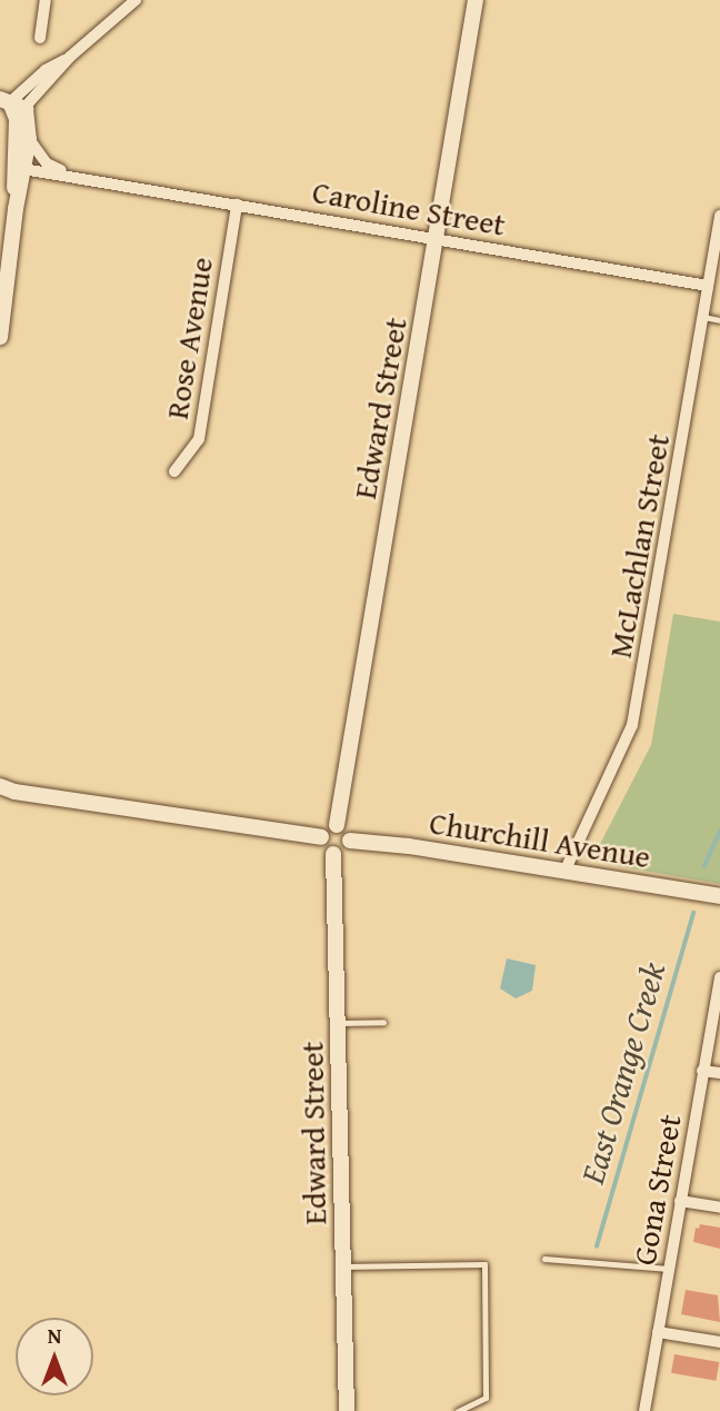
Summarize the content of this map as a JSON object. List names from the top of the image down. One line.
{"streets":{"street":["Caroline Street","Rose Avenue","Edward Street","McLachlan Street","Churchill Avenue","Gona Street"]},"crossings":[["Caroline Street","Rose Avenue"],["Caroline Street","Edward Street"],["Caroline Street","McLachlan Street"],["Edward Street","Churchill Avenue"],["McLachlan Street","Churchill Avenue"]],"water":["East Orange Creek"],"north":"top"}
